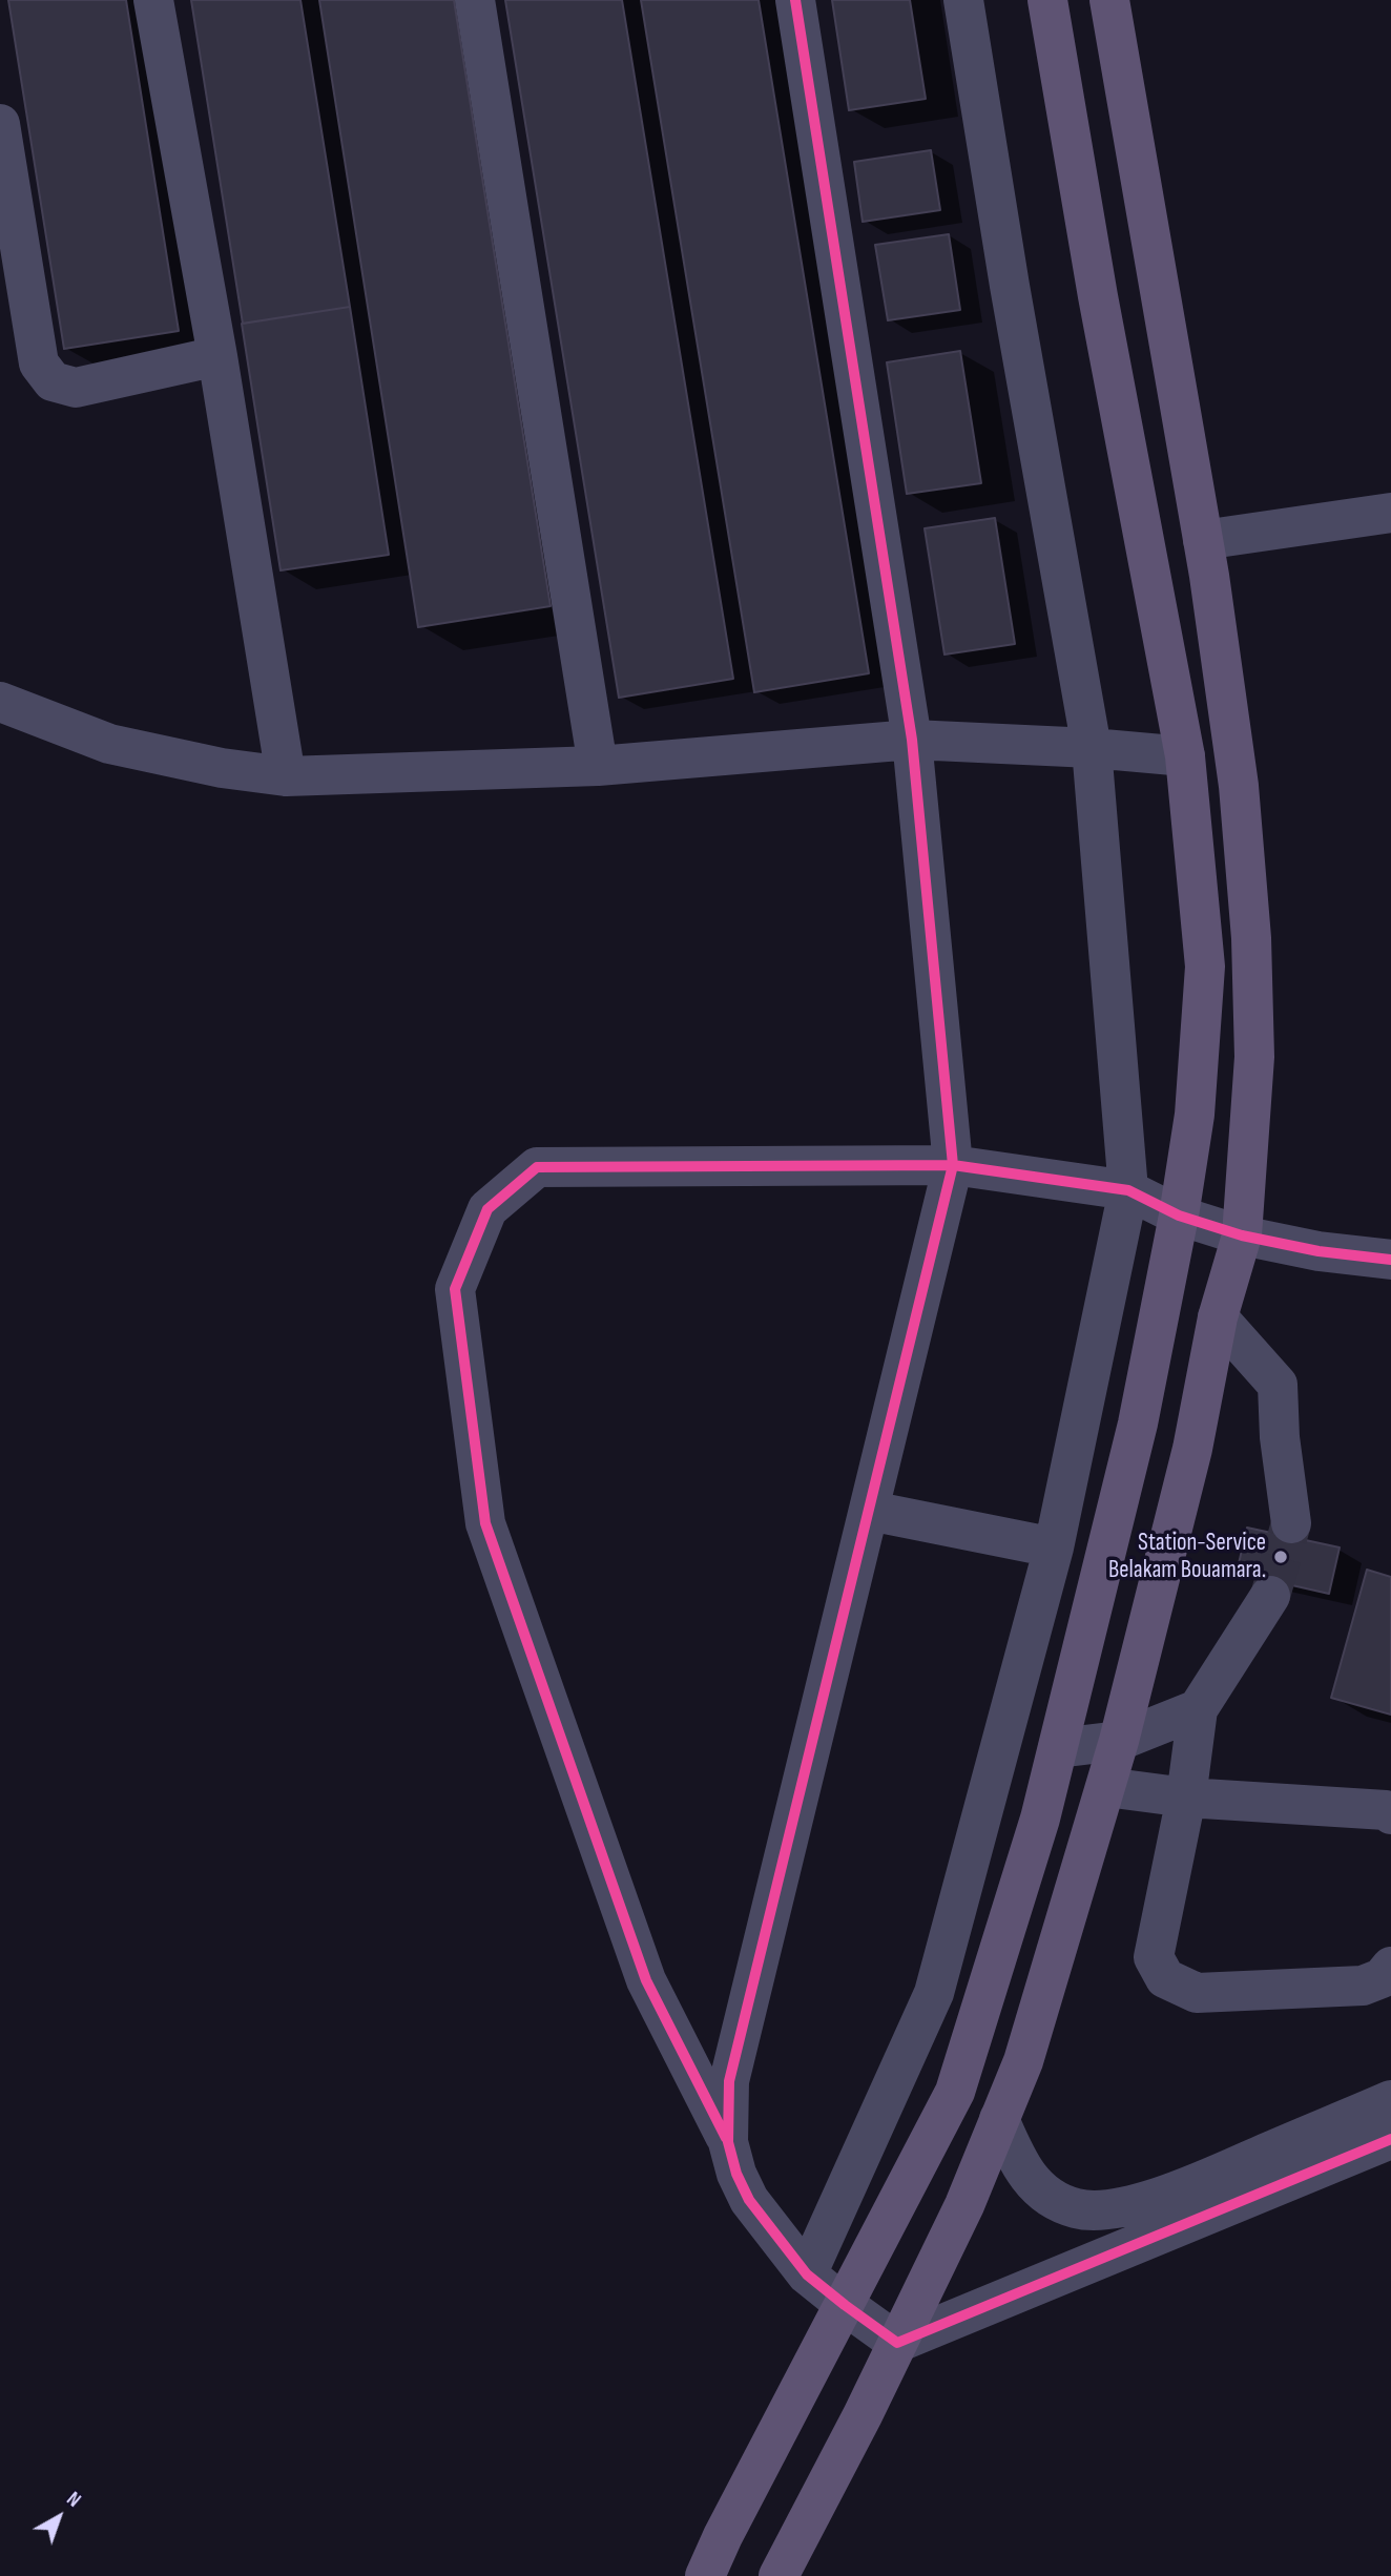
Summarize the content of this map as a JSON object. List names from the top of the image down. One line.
{"places":["Station-Service Belakam Bouamara."],"north":"top right"}
